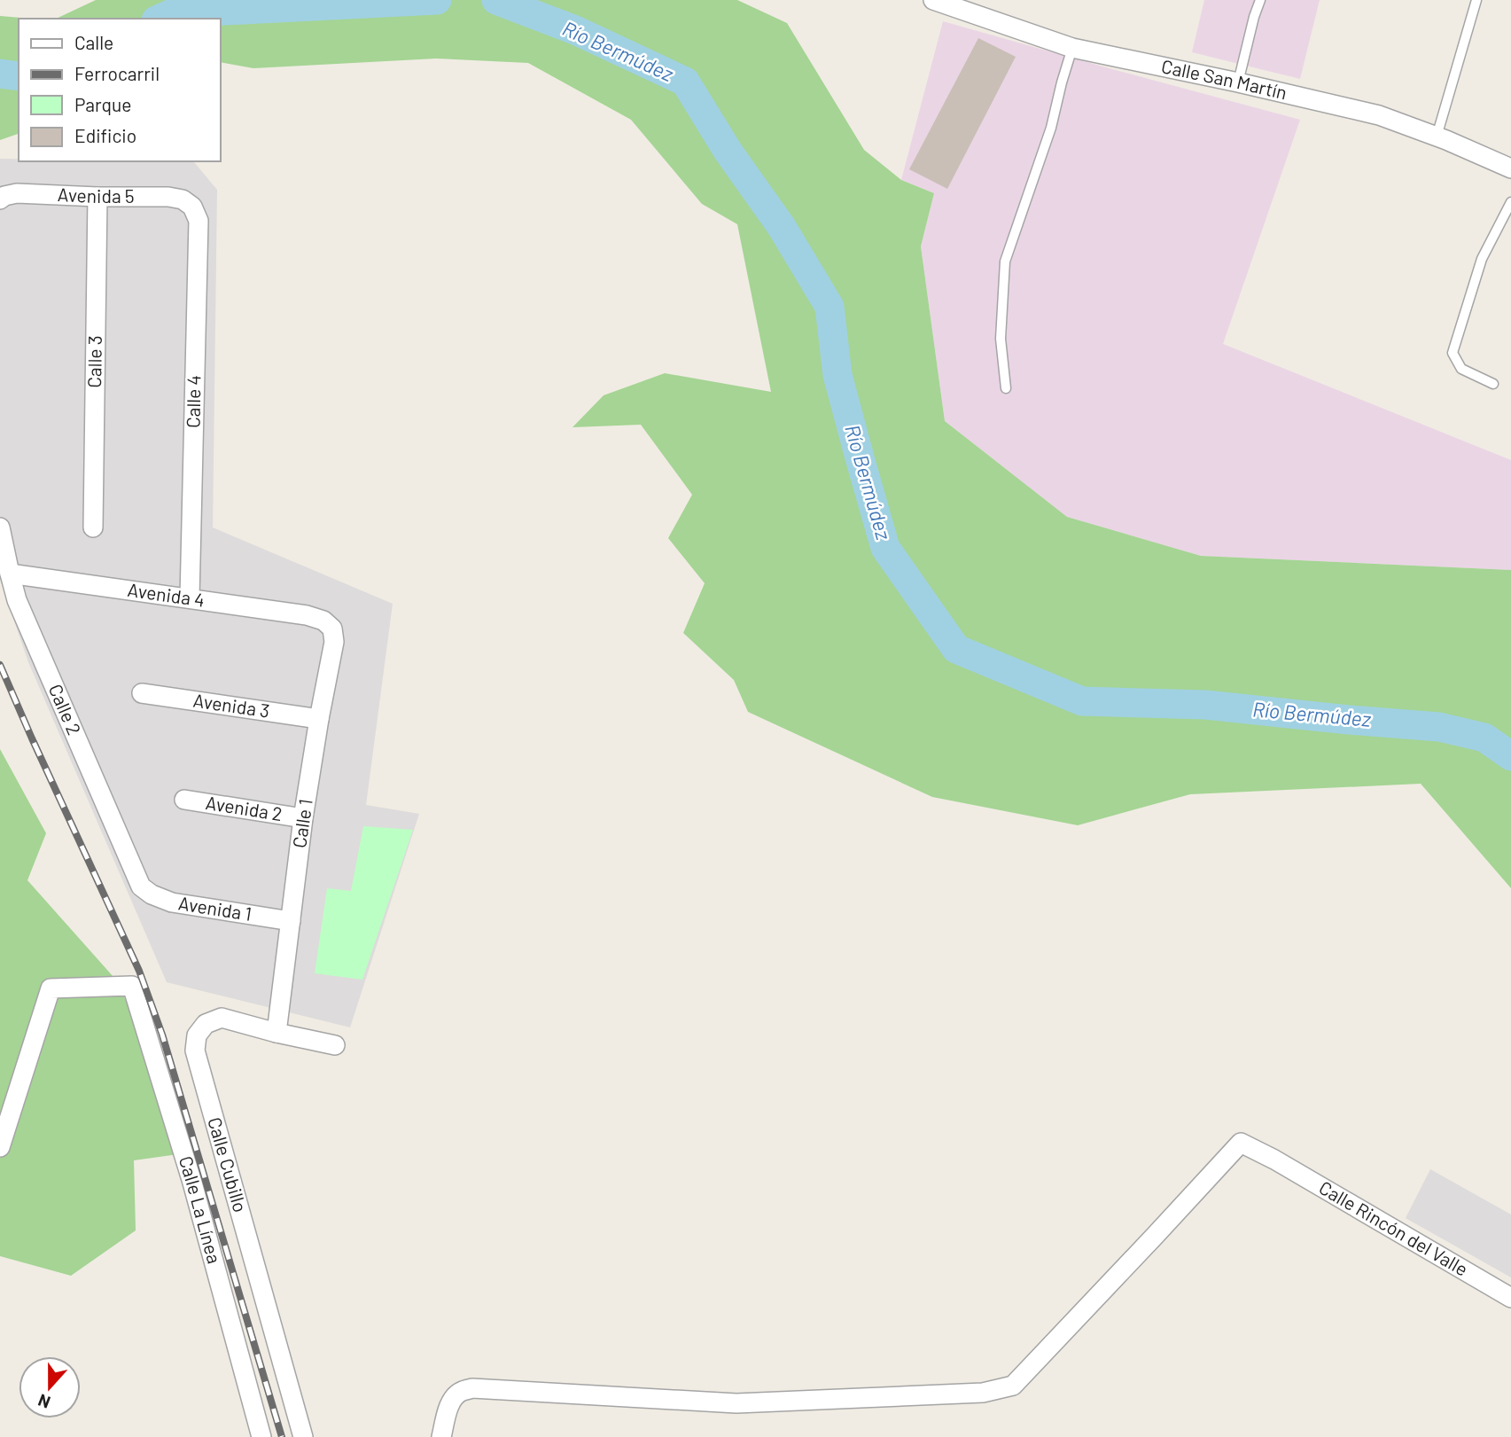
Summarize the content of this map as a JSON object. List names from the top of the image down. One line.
{"streets":{"street":["Calle San Martín","Avenida 5","Calle 3","Calle 4","Avenida 4","Avenida 3","Calle 2","Avenida 2","Calle 1","Avenida 1","Calle Cubillo","Calle La Línea","Calle Rincón del Valle"]},"crossings":[["Avenida 5","Calle 3"],["Avenida 5","Calle 4"],["Calle 4","Avenida 4"],["Avenida 4","Calle 2"],["Avenida 4","Calle 1"],["Avenida 3","Calle 1"],["Calle 2","Avenida 1"],["Avenida 2","Calle 1"],["Calle 1","Avenida 1"],["Calle 1","Calle Cubillo"]],"water":["Río Bermúdez"],"legend":["Calle","Ferrocarril","Parque","Edificio"],"north":"bottom"}
